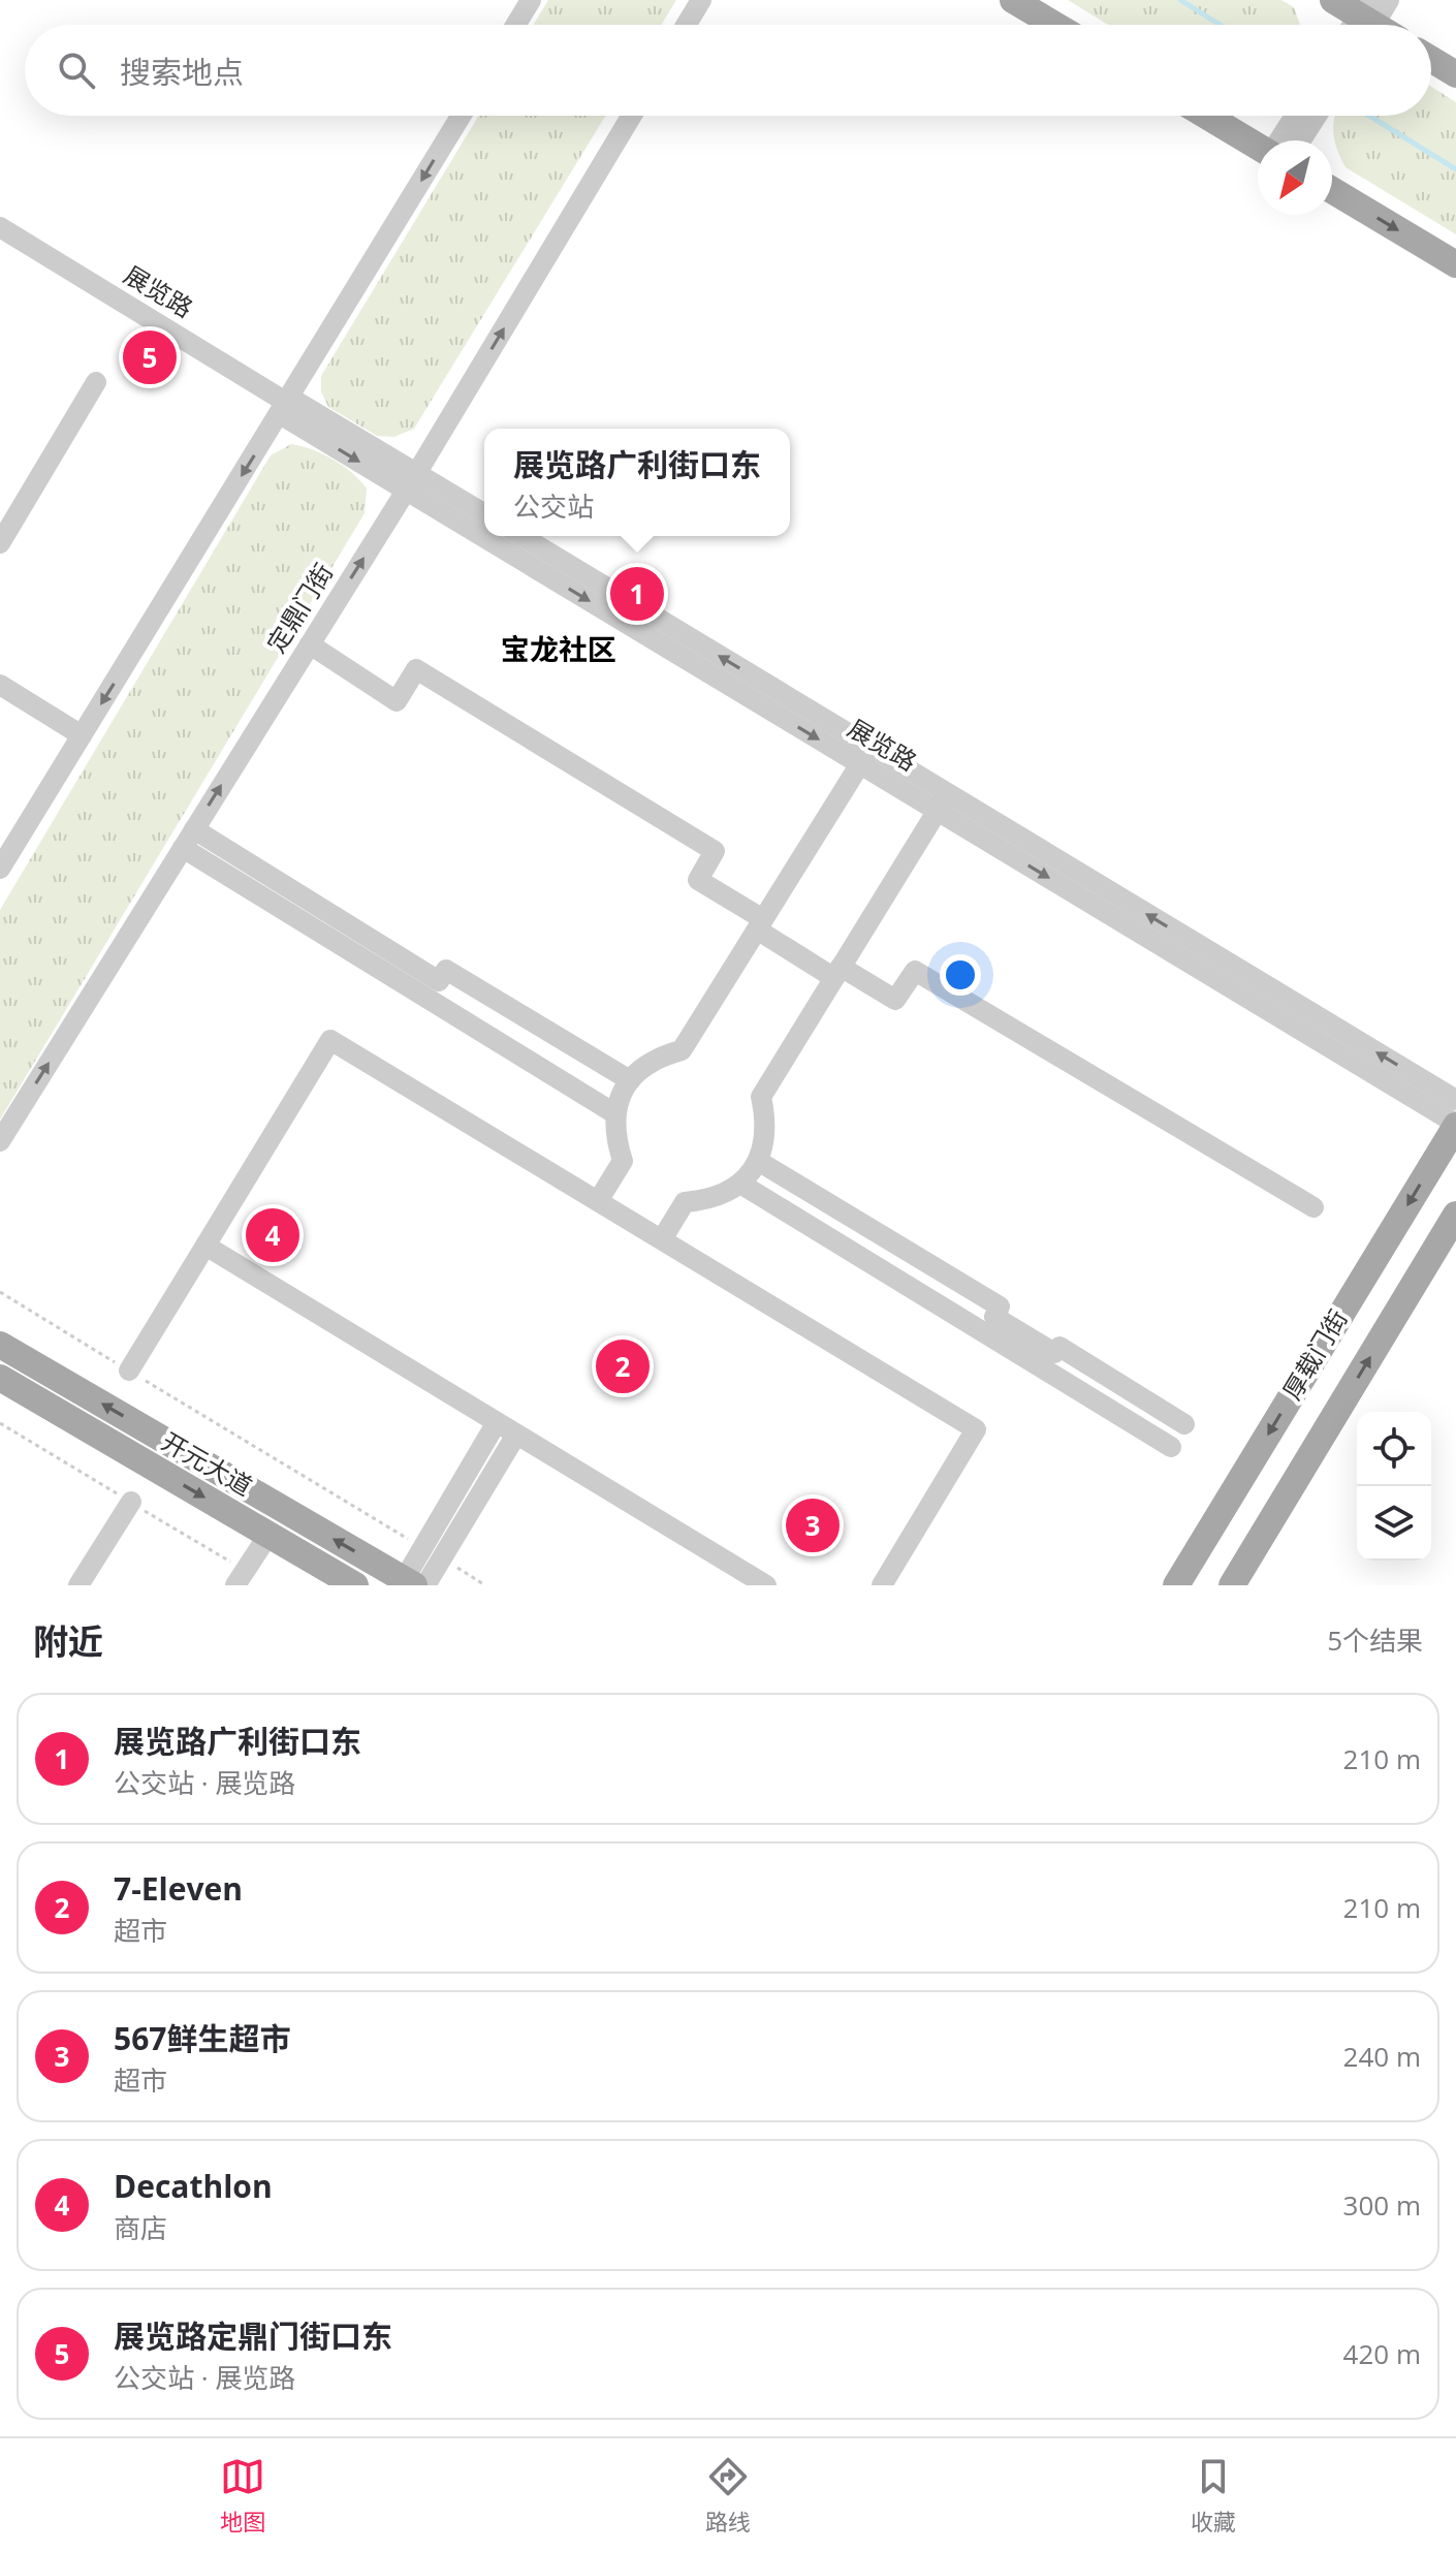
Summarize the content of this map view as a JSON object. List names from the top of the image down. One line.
{"streets":{"main road":["厚载门街","开元大道"],"street":["展览路","定鼎门街"]},"crossings":[["展览路","定鼎门街"],["展览路","厚载门街"]],"districts":["宝龙社区"],"north":"bottom left","page":{"search":"搜索地点","pins":["5","1","4","2","3"],"popup":["展览路广利街口东","公交站"],"heading":["附近","5个结果"],"list":[{"mark":"1","name":"展览路广利街口东","note":"公交站 · 展览路","value":"210 m"},{"mark":"2","name":"7-Eleven","note":"超市","value":"210 m"},{"mark":"3","name":"567鲜生超市","note":"超市","value":"240 m"},{"mark":"4","name":"Decathlon","note":"商店","value":"300 m"},{"mark":"5","name":"展览路定鼎门街口东","note":"公交站 · 展览路","value":"420 m"}],"nav":["地图","路线","收藏"]}}
